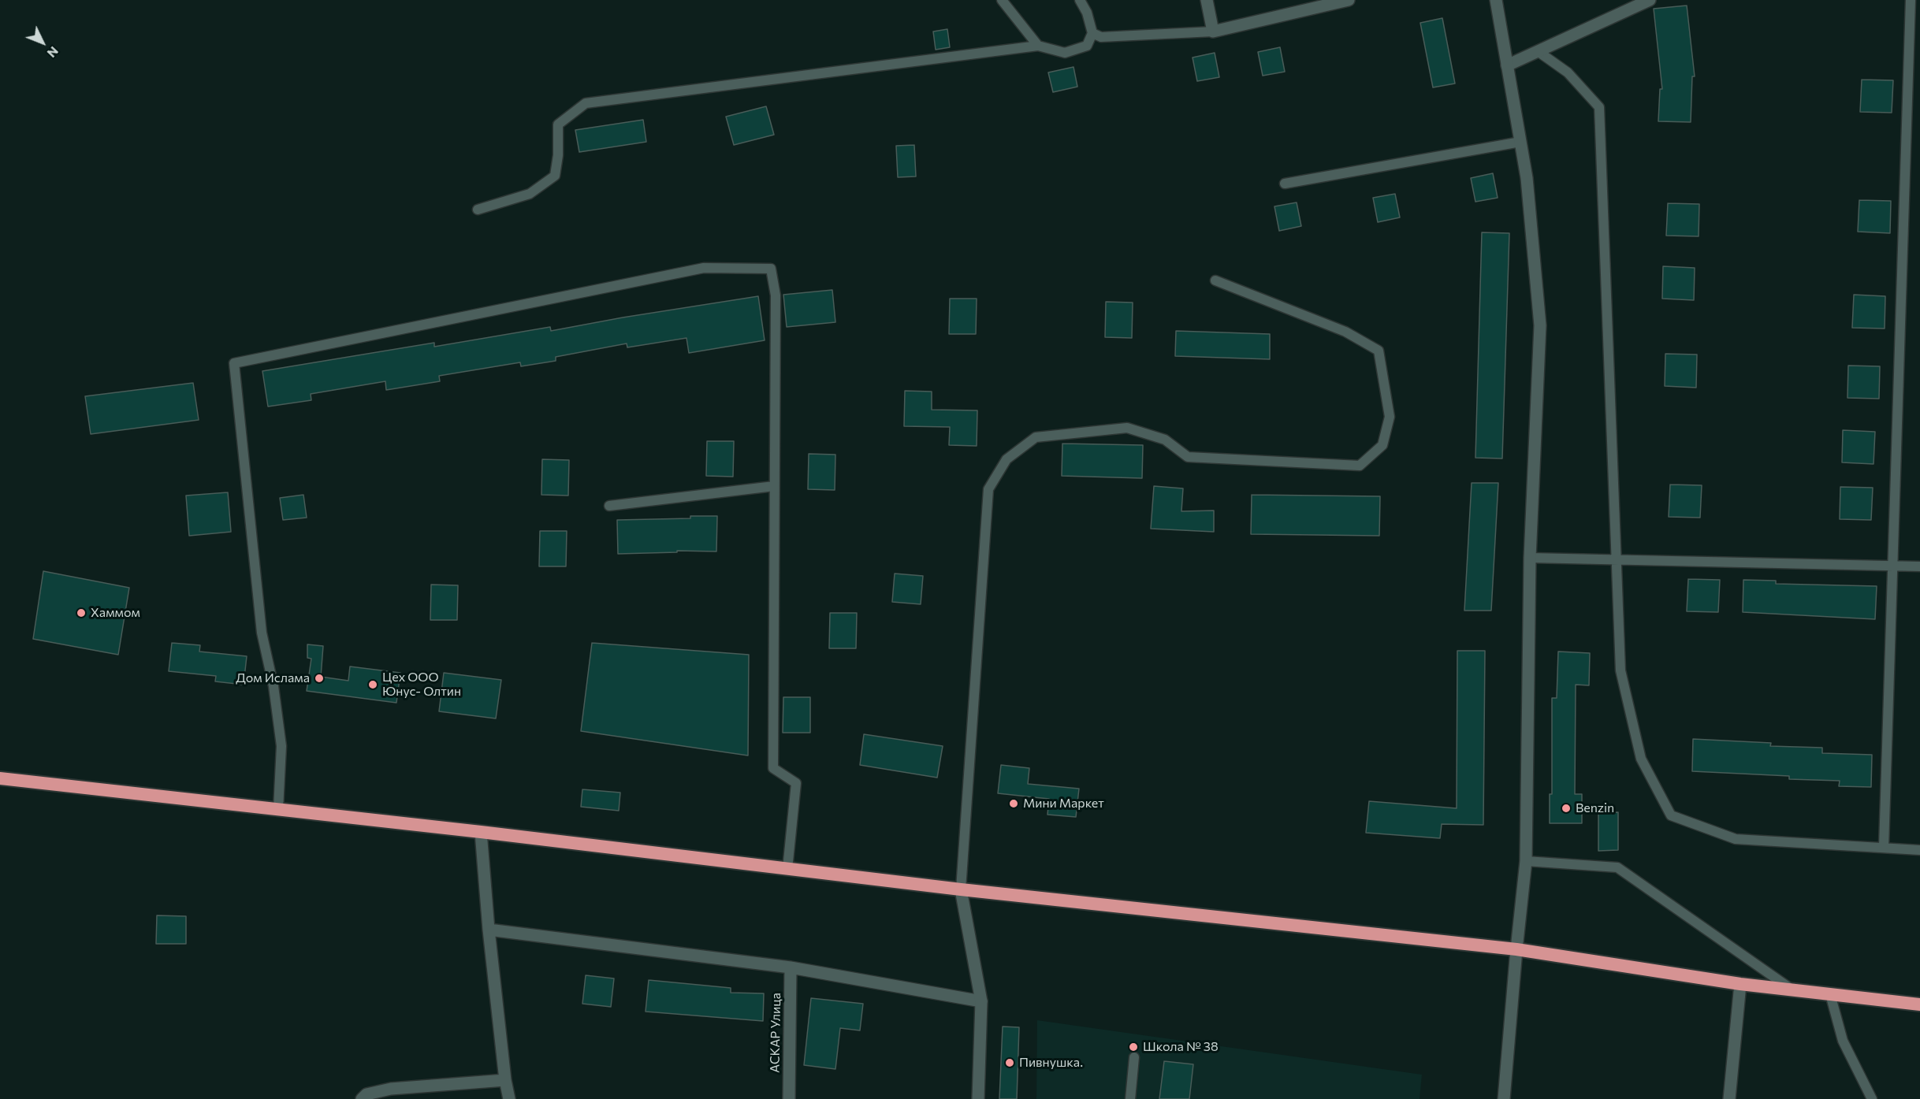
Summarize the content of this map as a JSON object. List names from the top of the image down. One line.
{"streets":{"street":["АСКАР Улица"]},"places":["Хаммом","Дом Ислама","Цех ООО Юнус- Олтин","Мини Маркет","Benzin","Школа № 38","Пивнушка."],"north":"bottom right"}
